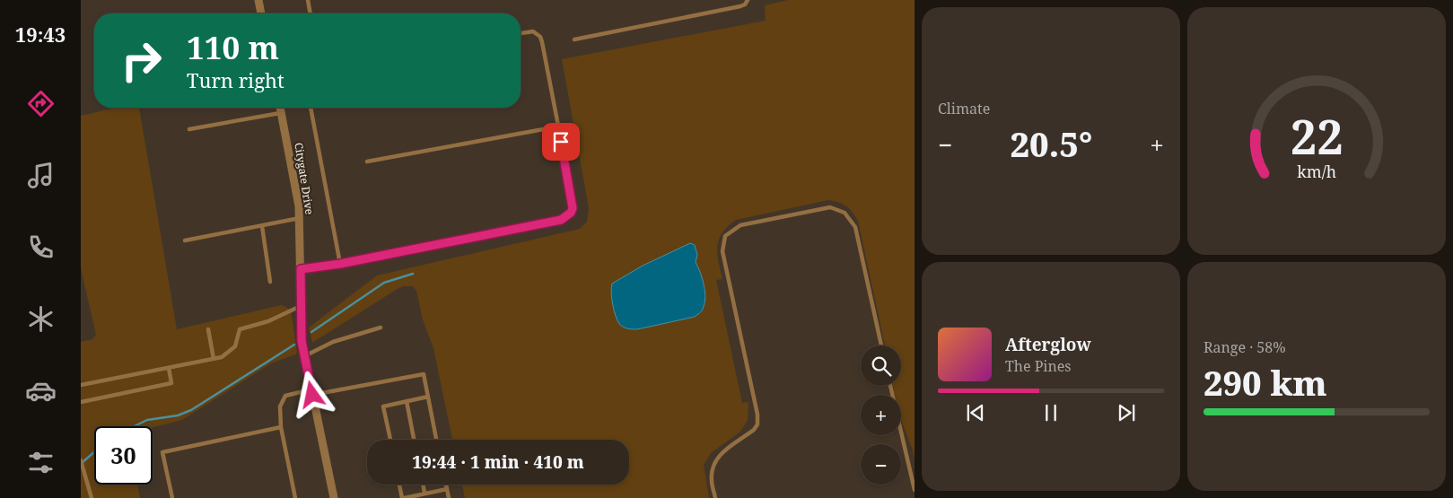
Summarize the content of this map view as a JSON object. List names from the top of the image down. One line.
{"streets":{"street":["Citygate Drive"]},"page":{"tabs":"19:43","tile":["Climate",["Range · 58%","290 km"]],"turn":["110 m","Turn right"],"heat":["−","20.5°","+"],"song":["Afterglow","The Pines"],"map_buttons":["+","−"],"limit":"30","trip":"19:44 · 1 min · 410 m","gauge":["22","km/h"]}}
